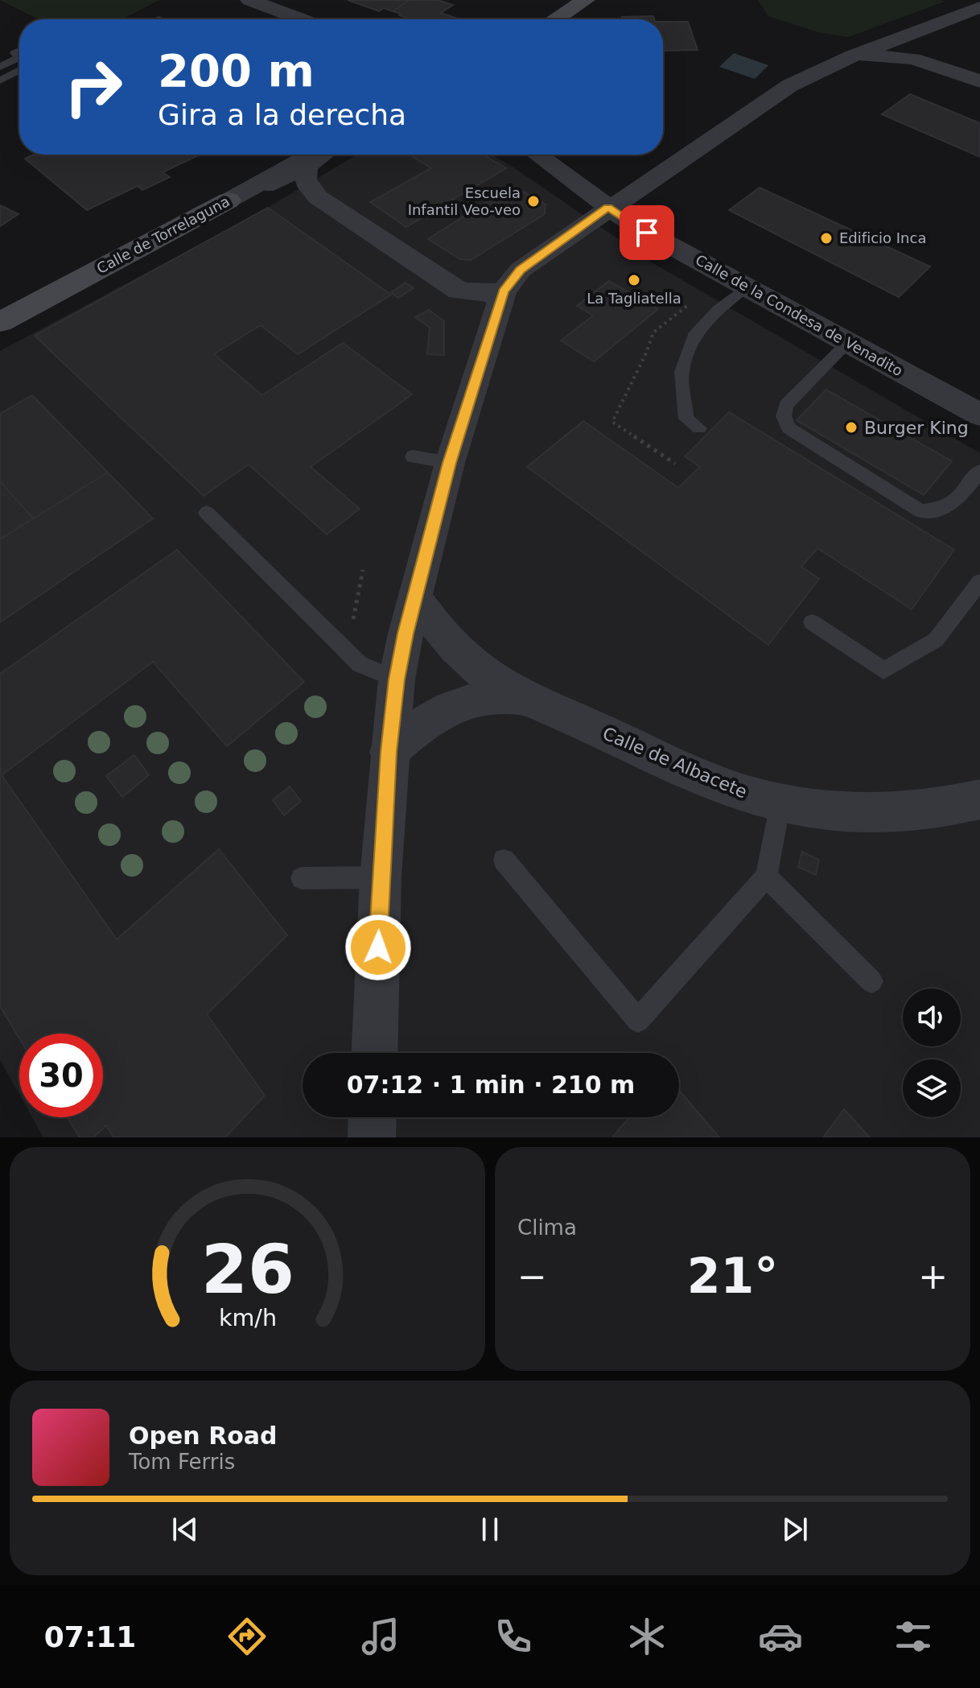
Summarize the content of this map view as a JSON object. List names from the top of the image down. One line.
{"streets":{"street":["Calle de Torrelaguna","Calle de la Condesa de Venadito","Calle de Albacete"]},"places":["Escuela Infantil Veo-veo","Edificio Inca","La Tagliatella","Burger King"],"page":{"turn":["200 m","Gira a la derecha"],"limit":"30","trip":"07:12 · 1 min · 210 m","tile":"Clima","heat":["−","21°","+"],"song":["Open Road","Tom Ferris"],"tabs":"07:11","gauge":["26","km/h"]}}
